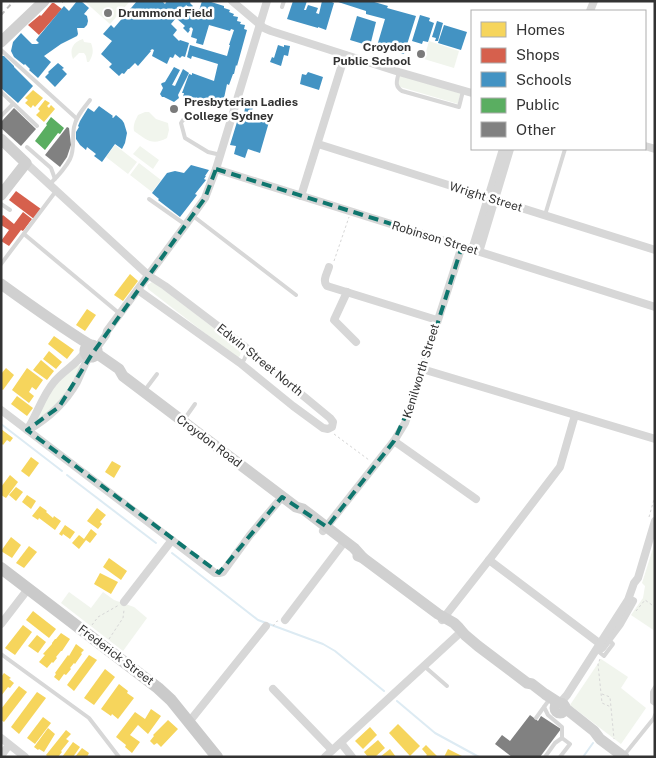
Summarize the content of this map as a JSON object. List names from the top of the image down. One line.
{"streets":{"main road":["Frederick Street"],"street":["Wright Street","Robinson Street","Edwin Street North","Kenilworth Street","Croydon Road"]},"crossings":[["Robinson Street","Kenilworth Street"],["Kenilworth Street","Croydon Road"]],"places":["Drummond Field","Croydon Public School","Presbyterian Ladies College Sydney"],"legend":["Homes","Shops","Schools","Public","Other"]}
